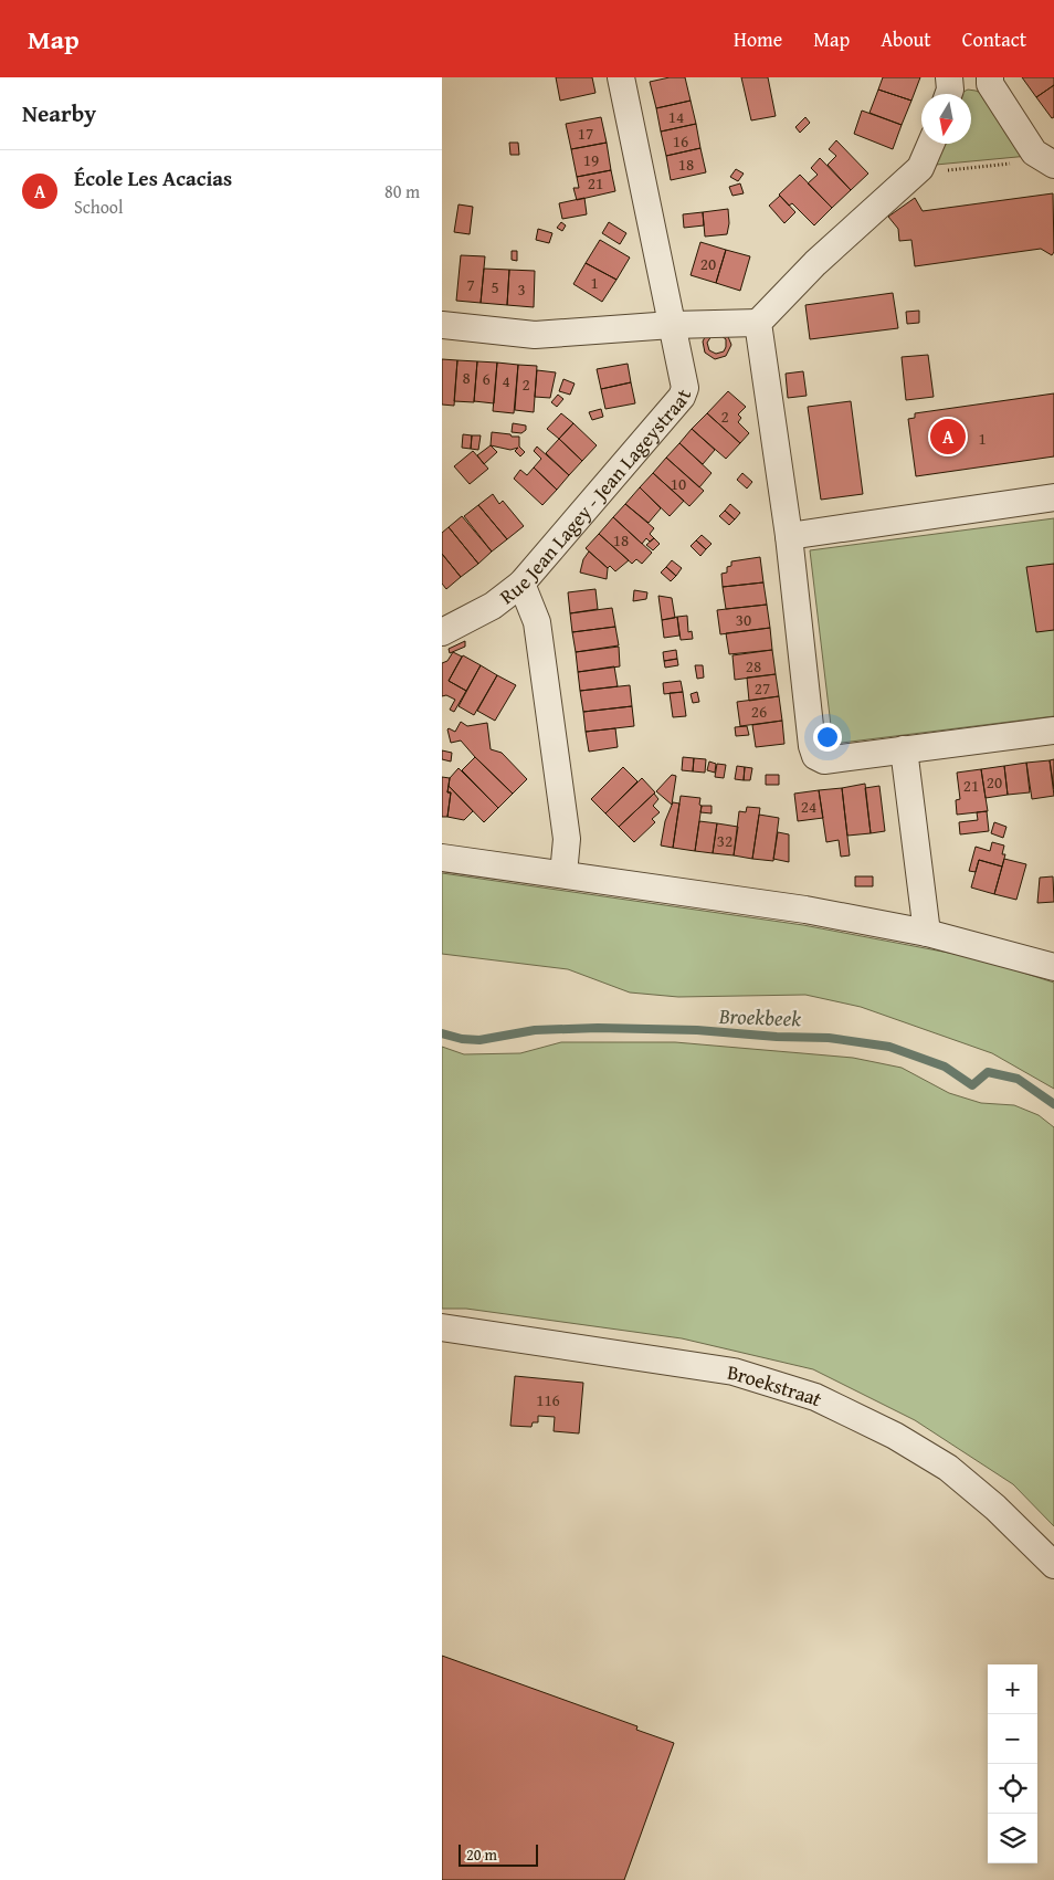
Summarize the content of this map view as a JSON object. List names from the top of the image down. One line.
{"streets":{"street":["Rue Jean Lagey - Jean Lageystraat","Broekstraat"]},"water":["Broekbeek"],"house_numbers":["14","17","16","19","18","21","20","1","7","5","3","8","6","4","2","2","1","10","18","30","28","27","26","20","21","24","32","116"],"scale_bar":"20 m","north":"bottom","page":{"header":"Map","nav":["Home","Map","About","Contact"],"heading":"Nearby","list":[{"mark":"A","name":"École Les Acacias","note":"School","value":"80 m"}],"pins":"A","map_buttons":["+","−"],"scale":"20 m"}}
